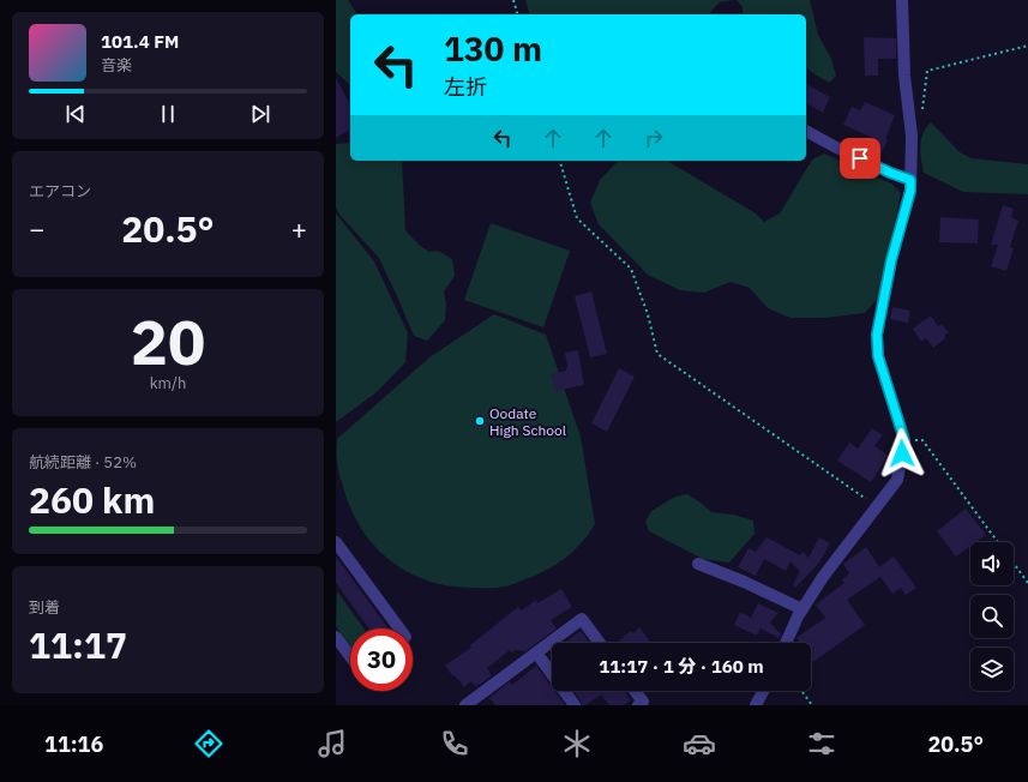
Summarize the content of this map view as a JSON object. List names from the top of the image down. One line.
{"places":["Oodate High School"],"page":{"turn":["130 m","左折"],"song":["101.4 FM","音楽"],"tile":["エアコン",["20","km/h"],["航続距離 · 52%","260 km"],["到着","11:17"]],"heat":["−","20.5°","+"],"limit":"30","trip":"11:17 · 1 分 · 160 m","tabs":["11:16","20.5°"]}}
